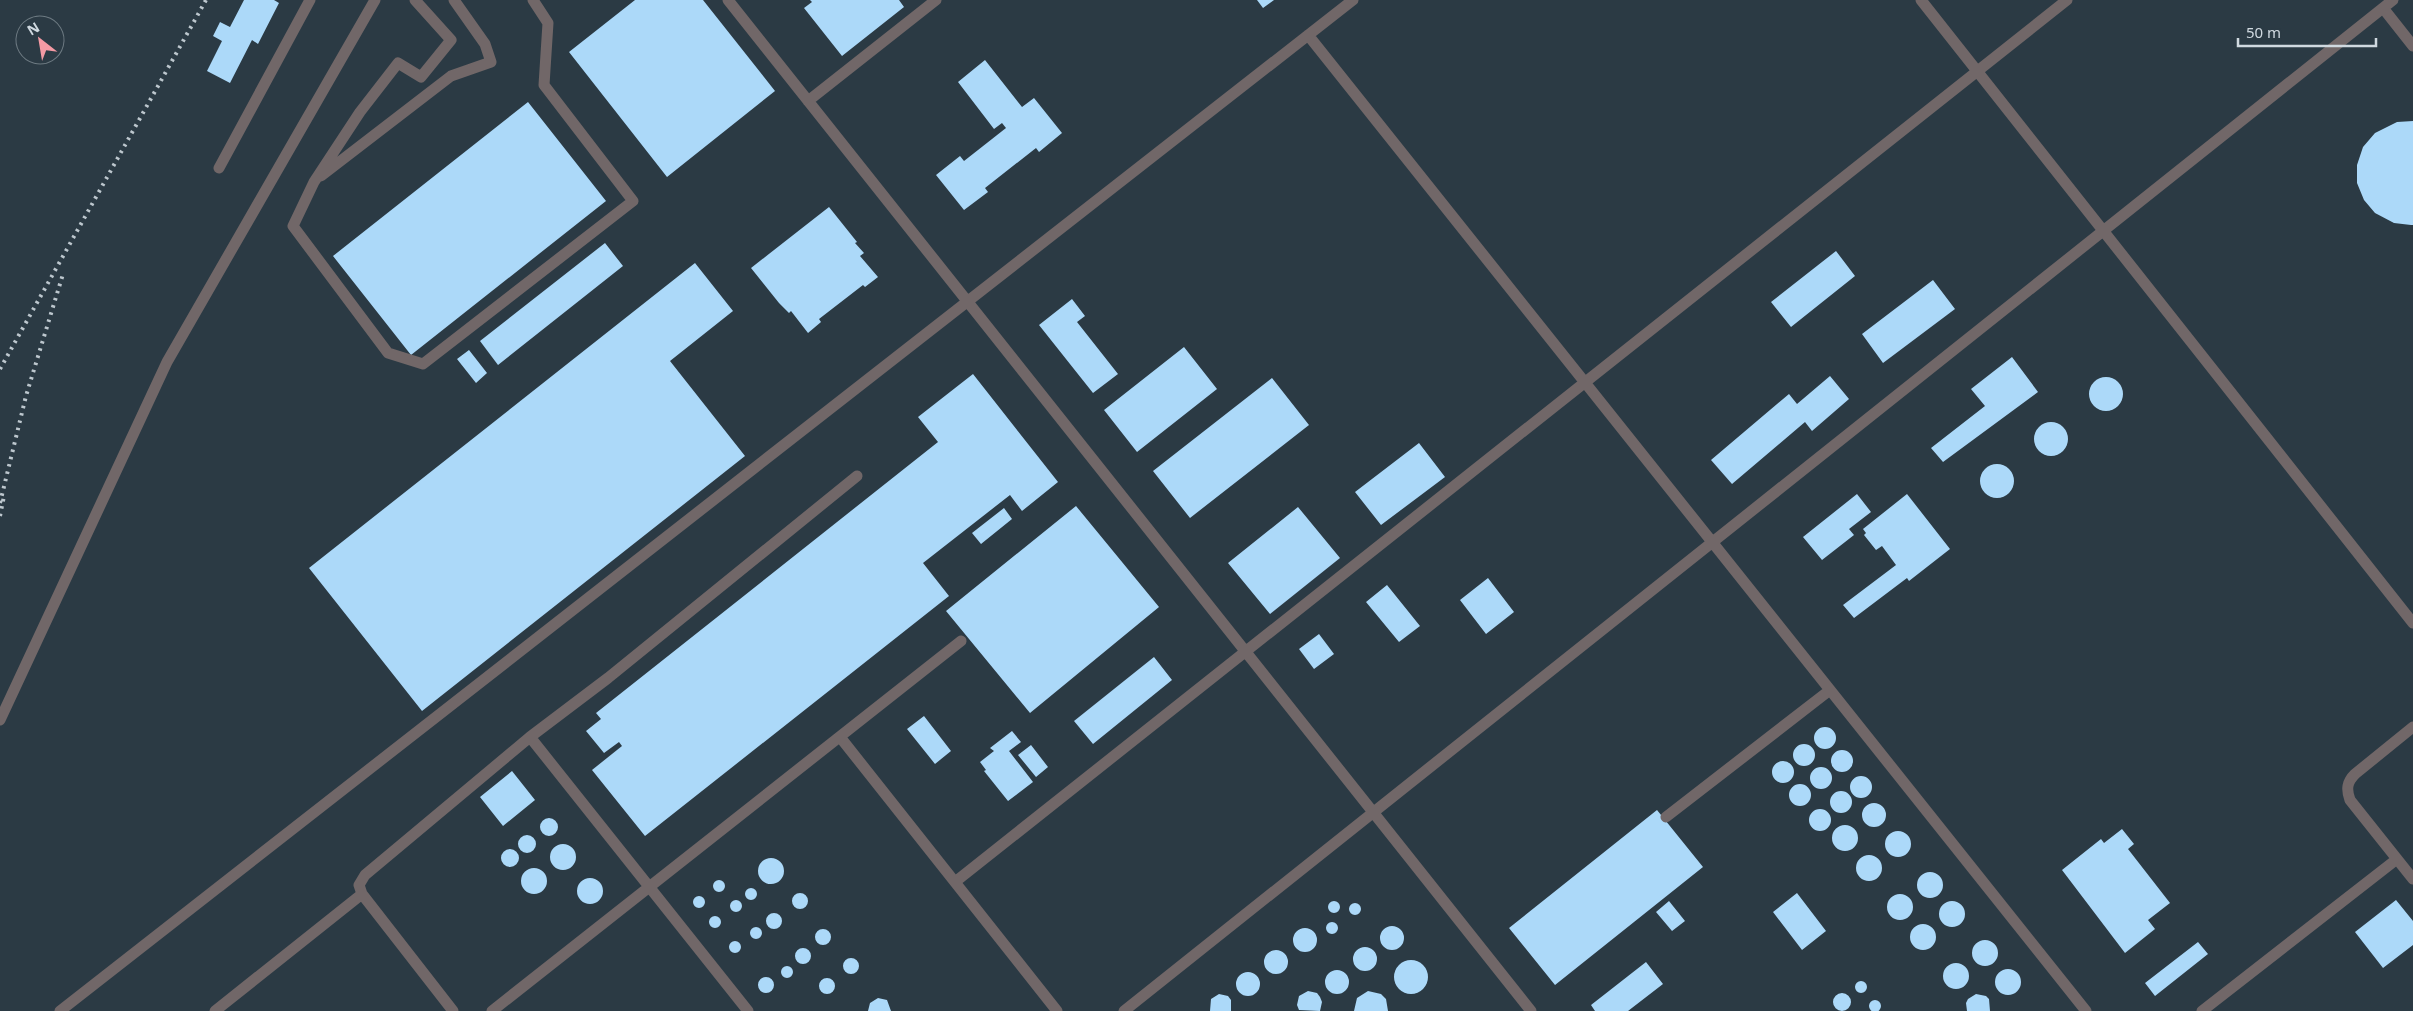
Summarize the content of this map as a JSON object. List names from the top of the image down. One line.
{"scale_bar":"50 m","north":"top left"}
